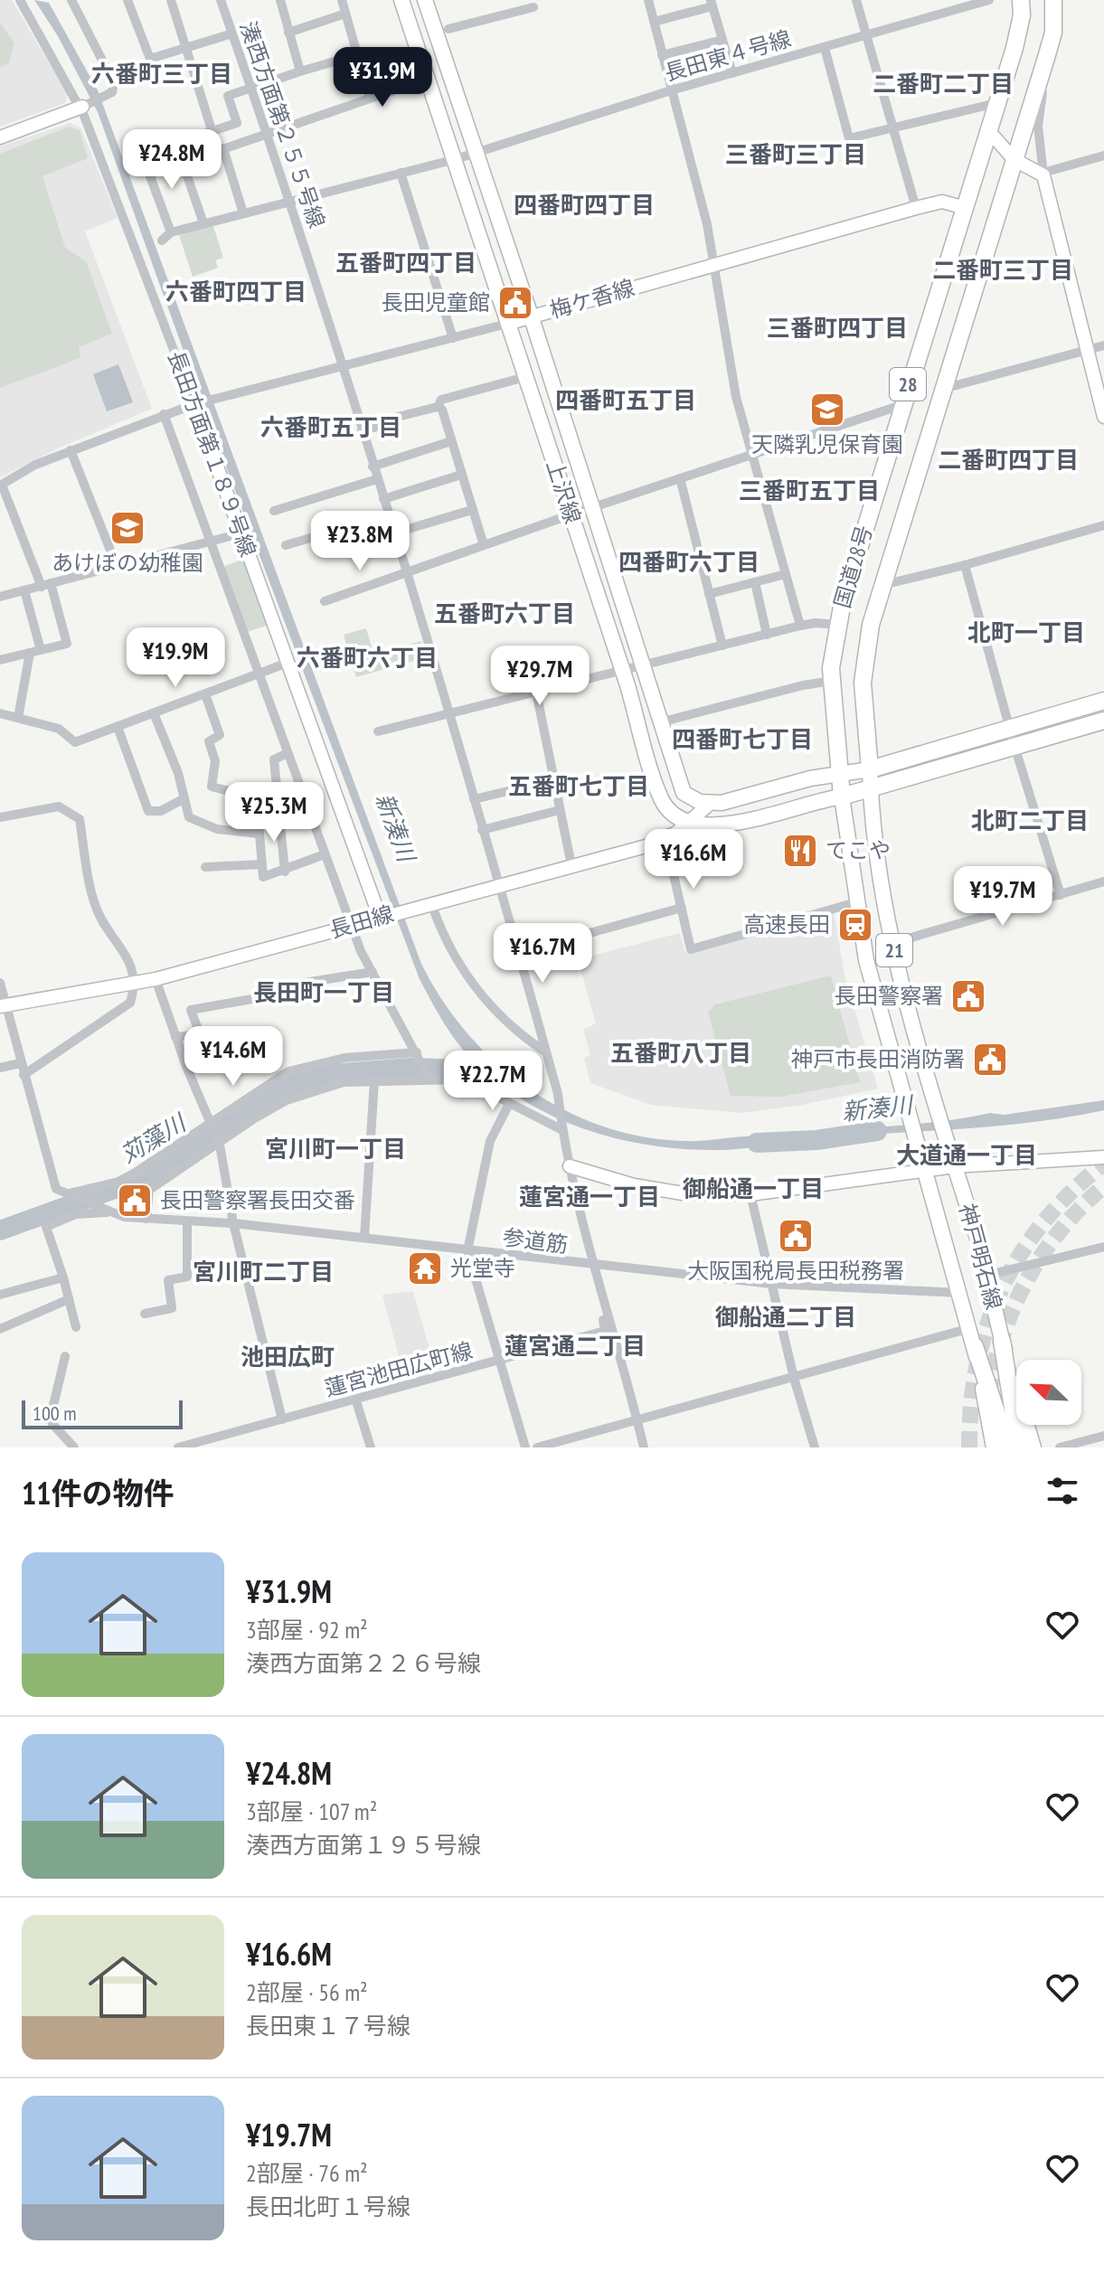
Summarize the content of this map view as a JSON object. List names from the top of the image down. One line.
{"streets":{"highway":["28","国道28号"],"main road":["上沢線","21","神戸明石線"],"street":["長田東４号線","湊西方面第２５５号線","梅ケ香線","長田方面第１８９号線","長田線","参道筋","蓮宮池田広町線"]},"crossings":[["長田東４号線","湊西方面第２５５号線"],["長田東４号線","上沢線"],["湊西方面第２５５号線","梅ケ香線"],["湊西方面第２５５号線","長田線"],["湊西方面第２５５号線","参道筋"],["湊西方面第２５５号線","蓮宮池田広町線"],["梅ケ香線","長田方面第１８９号線"],["梅ケ香線","上沢線"],["梅ケ香線","国道28号"],["長田方面第１８９号線","長田線"],["上沢線","長田線"],["国道28号","神戸明石線"],["参道筋","神戸明石線"],["参道筋","蓮宮池田広町線"]],"districts":["六番町三丁目","二番町二丁目","三番町三丁目","四番町四丁目","五番町四丁目","二番町三丁目","六番町四丁目","三番町四丁目","四番町五丁目","六番町五丁目","二番町四丁目","三番町五丁目","四番町六丁目","五番町六丁目","北町一丁目","六番町六丁目","四番町七丁目","五番町七丁目","北町二丁目","長田町一丁目","五番町八丁目","宮川町一丁目","大道通一丁目","御船通一丁目","蓮宮通一丁目","宮川町二丁目","御船通二丁目","蓮宮通二丁目","池田広町"],"water":["新湊川","苅藻川"],"places":{"public building":["長田児童館","長田警察署","神戸市長田消防署","長田警察署長田交番","大阪国税局長田税務署"],"school or university":["天隣乳児保育園","あけぼの幼稚園"],"restaurant":["てこや"],"station":["高速長田"],"temple":["光堂寺"]},"scale_bar":"100 m","north":"top left","page":{"price":["¥31.9M","¥24.8M","¥23.8M","¥19.9M","¥29.7M","¥25.3M","¥16.6M","¥19.7M","¥16.7M","¥14.6M","¥22.7M"],"scale":"100 m","heading":"11件の物件","list":[{"name":"¥31.9M","note":"3部屋 · 92 m² · 湊西方面第２２６号線"},{"name":"¥24.8M","note":"3部屋 · 107 m² · 湊西方面第１９５号線"},{"name":"¥16.6M","note":"2部屋 · 56 m² · 長田東１７号線"},{"name":"¥19.7M","note":"2部屋 · 76 m² · 長田北町１号線"}]}}
